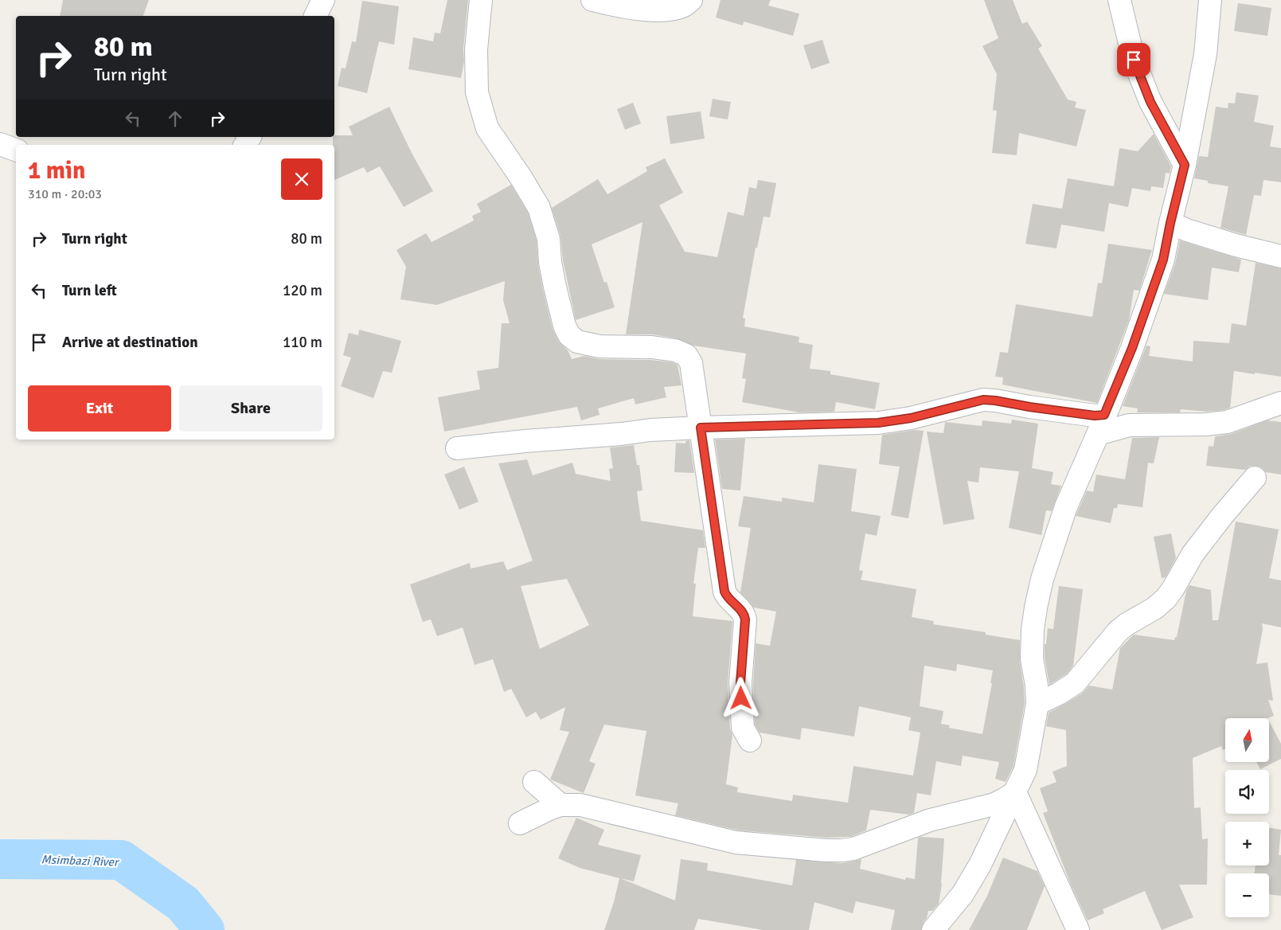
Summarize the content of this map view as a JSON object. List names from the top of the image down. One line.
{"water":["Msimbazi River"],"north":"top","page":{"turn":["80 m","Turn right"],"heading":["1 min","310 m · 20:03"],"list":[{"name":"Turn right","value":"80 m"},{"name":"Turn left","value":"120 m"},{"name":"Arrive at destination","value":"110 m"}],"buttons":["Exit","Share"],"map_buttons":["+","−"]}}
